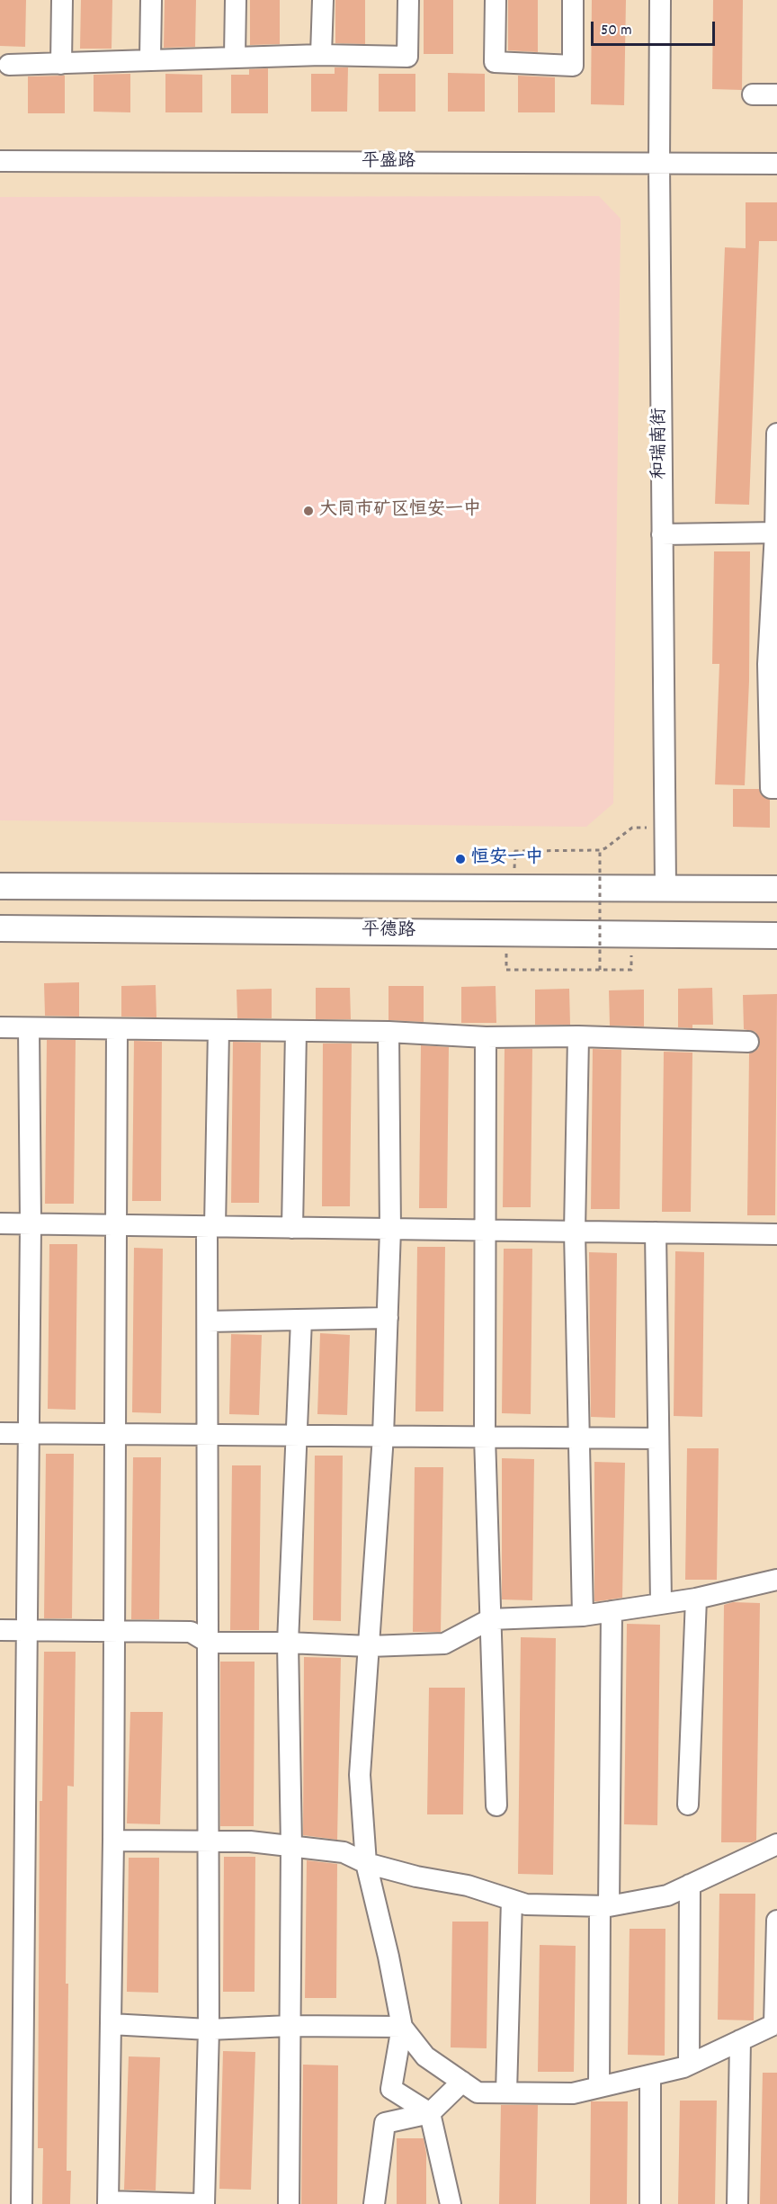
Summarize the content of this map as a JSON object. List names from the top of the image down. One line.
{"streets":{"main road":["平德路"],"street":["平盛路","和瑞南街"]},"crossings":[["平盛路","和瑞南街"]],"places":["大同市矿区恒安一中","恒安一中"],"scale_bar":"50 m"}
